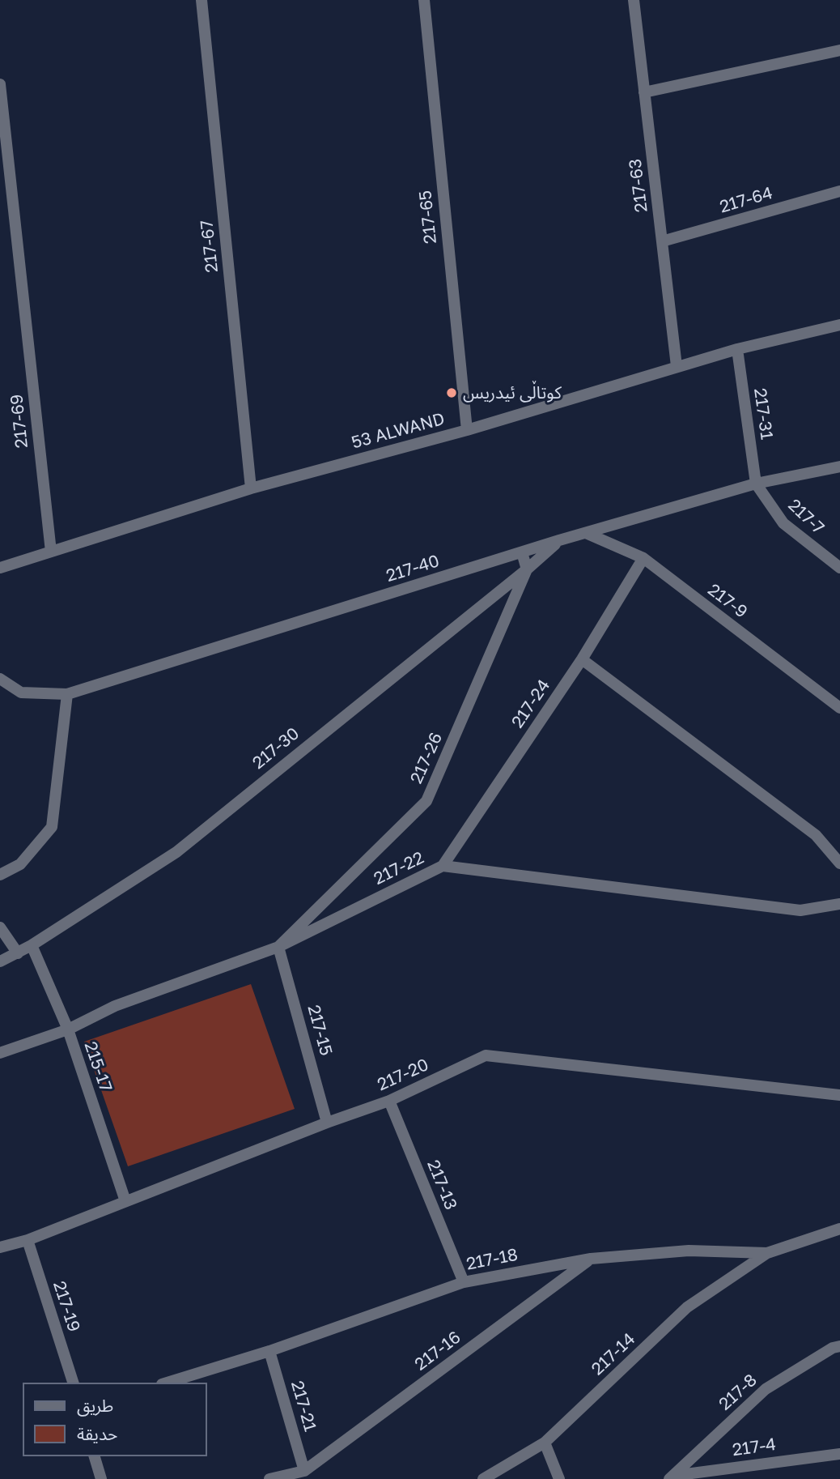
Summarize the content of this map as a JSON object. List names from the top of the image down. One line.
{"streets":{"street":["217-63","217-64","217-65","217-67","217-31","217-69","53 ALWAND","217-7","217-40","217-9","217-24","217-30","217-26","217-22","217-15","215-17","217-20","217-13","217-18","217-19","217-16","217-14","217-8","217-21","217-4"]},"crossings":[["217-63","217-64"],["217-63","53 ALWAND"],["217-65","53 ALWAND"],["217-67","53 ALWAND"],["217-31","53 ALWAND"],["217-31","217-7"],["217-31","217-40"],["217-69","53 ALWAND"],["217-7","217-40"],["217-40","217-9"],["217-40","217-30"],["217-9","217-24"],["217-24","217-22"],["217-30","217-26"],["217-30","215-17"],["217-26","217-22"],["217-26","217-15"],["217-22","217-15"],["217-22","215-17"],["217-15","217-20"],["215-17","217-20"],["217-20","217-13"],["217-20","217-19"],["217-13","217-18"],["217-18","217-16"],["217-18","217-14"],["217-18","217-21"],["217-16","217-21"],["217-8","217-4"]],"places":["کوتاڵی ئیدریس"],"legend":["طريق","حديقة"]}
